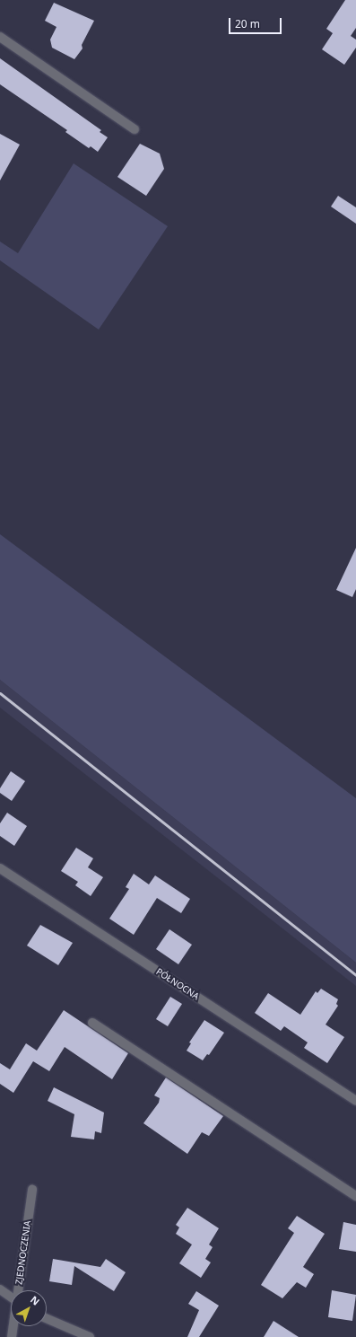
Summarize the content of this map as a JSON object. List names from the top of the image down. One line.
{"streets":{"street":["PÓŁNOCNA","ZJEDNOCZENIA"]},"scale_bar":"20 m","north":"top right"}
